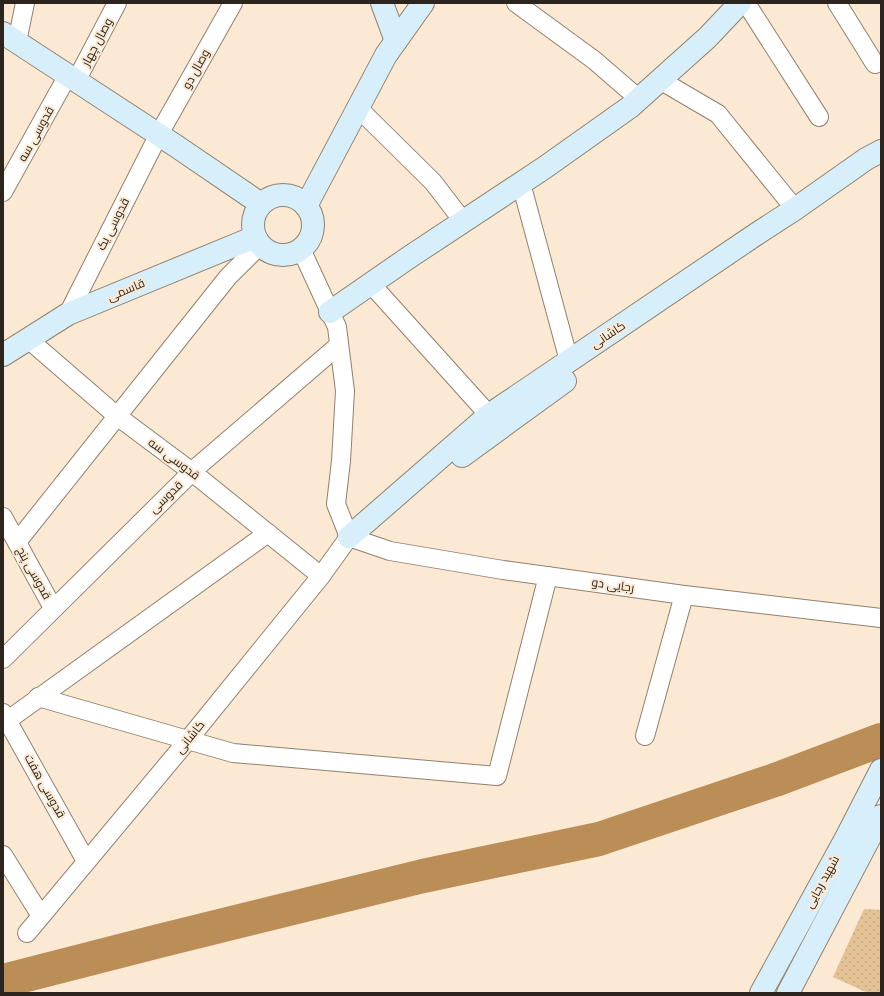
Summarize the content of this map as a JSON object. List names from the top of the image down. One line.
{"streets":{"street":["وصال چهار","وصال دو","قدوسی سه","قدوسی یک","قاسمی","کاشانی","قدوسی","قدوسی پنج","رجایی دو","قدوسی هفت","شهید رجایی"]},"crossings":[["وصال چهار","قدوسی سه"],["وصال دو","قدوسی یک"],["قدوسی سه","قاسمی"],["قدوسی سه","کاشانی"],["قدوسی سه","قدوسی"],["قدوسی یک","قاسمی"],["کاشانی","رجایی دو"],["کاشانی","قدوسی هفت"],["قدوسی","قدوسی پنج"]]}
